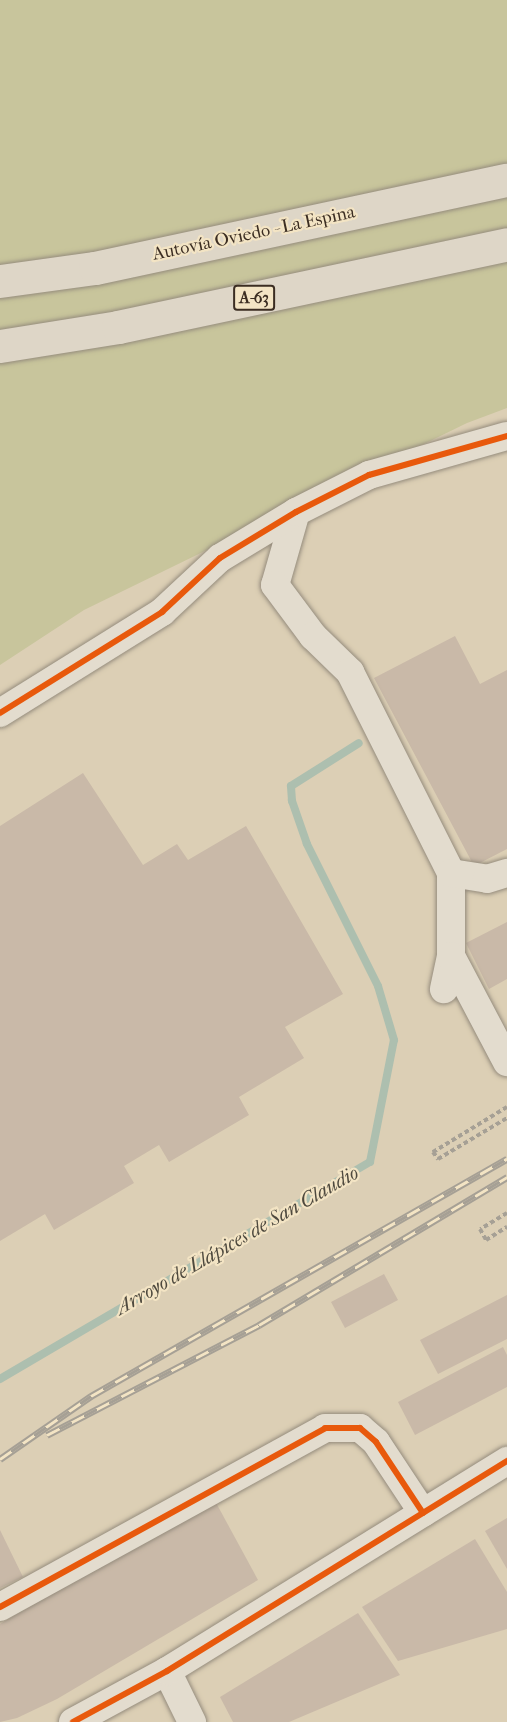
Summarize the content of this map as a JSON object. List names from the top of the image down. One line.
{"streets":{"highway":["Autovía Oviedo - La Espina","A-63"]},"water":["Arroyo de Llápices de San Claudio"]}
